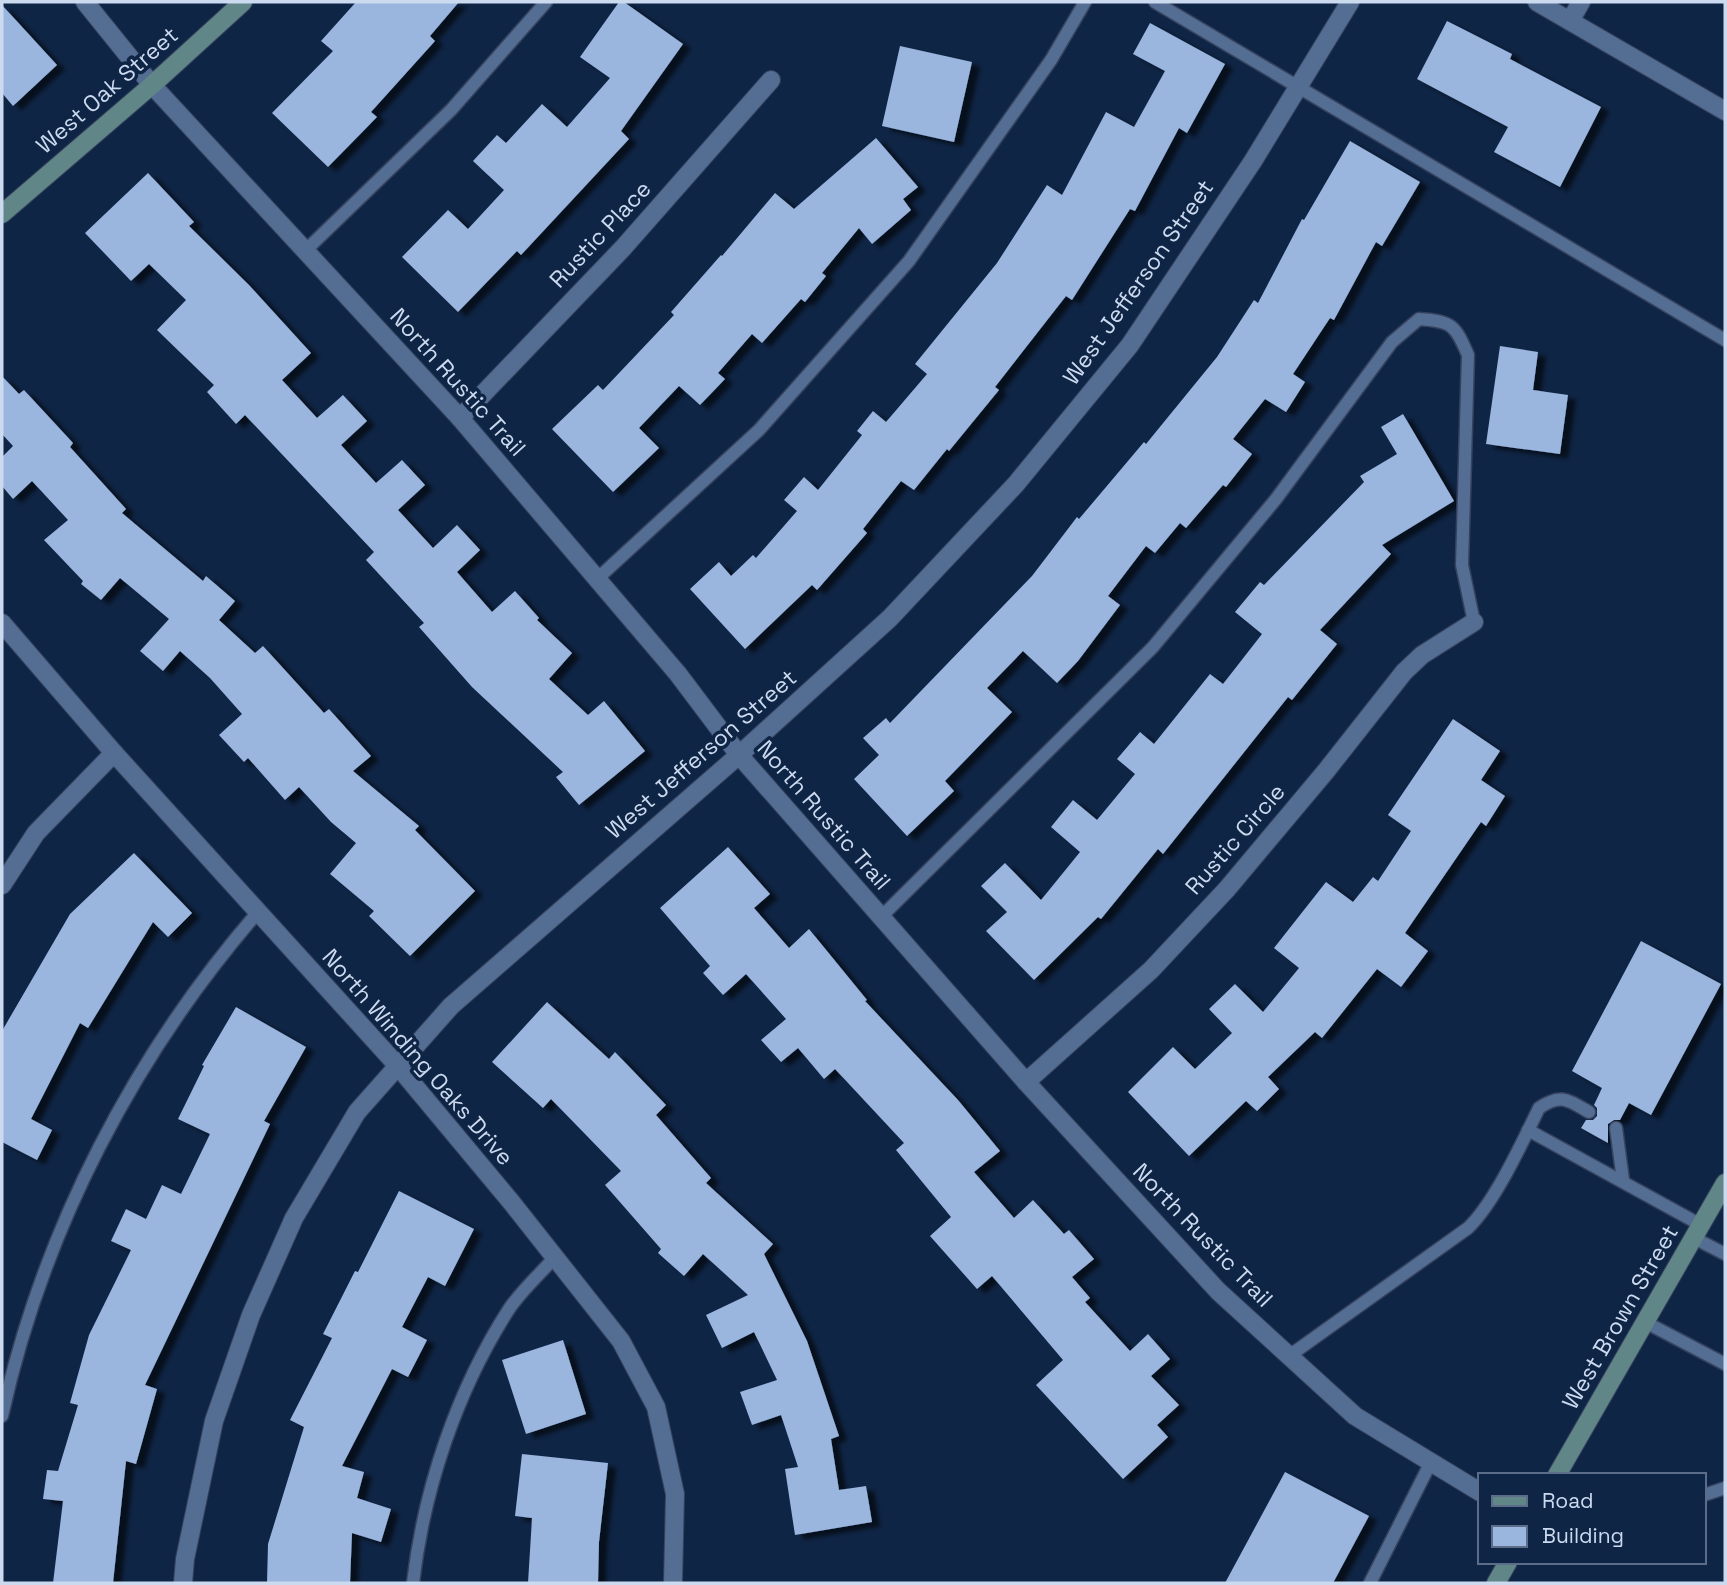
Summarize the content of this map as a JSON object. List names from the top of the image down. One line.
{"streets":{"main road":["West Oak Street","West Brown Street"],"street":["Rustic Place","West Jefferson Street","North Rustic Trail","Rustic Circle","North Winding Oaks Drive"]},"crossings":[["West Oak Street","North Rustic Trail"],["Rustic Place","North Rustic Trail"],["West Jefferson Street","North Rustic Trail"],["West Jefferson Street","North Winding Oaks Drive"],["North Rustic Trail","Rustic Circle"]],"legend":["Road","Building"]}
